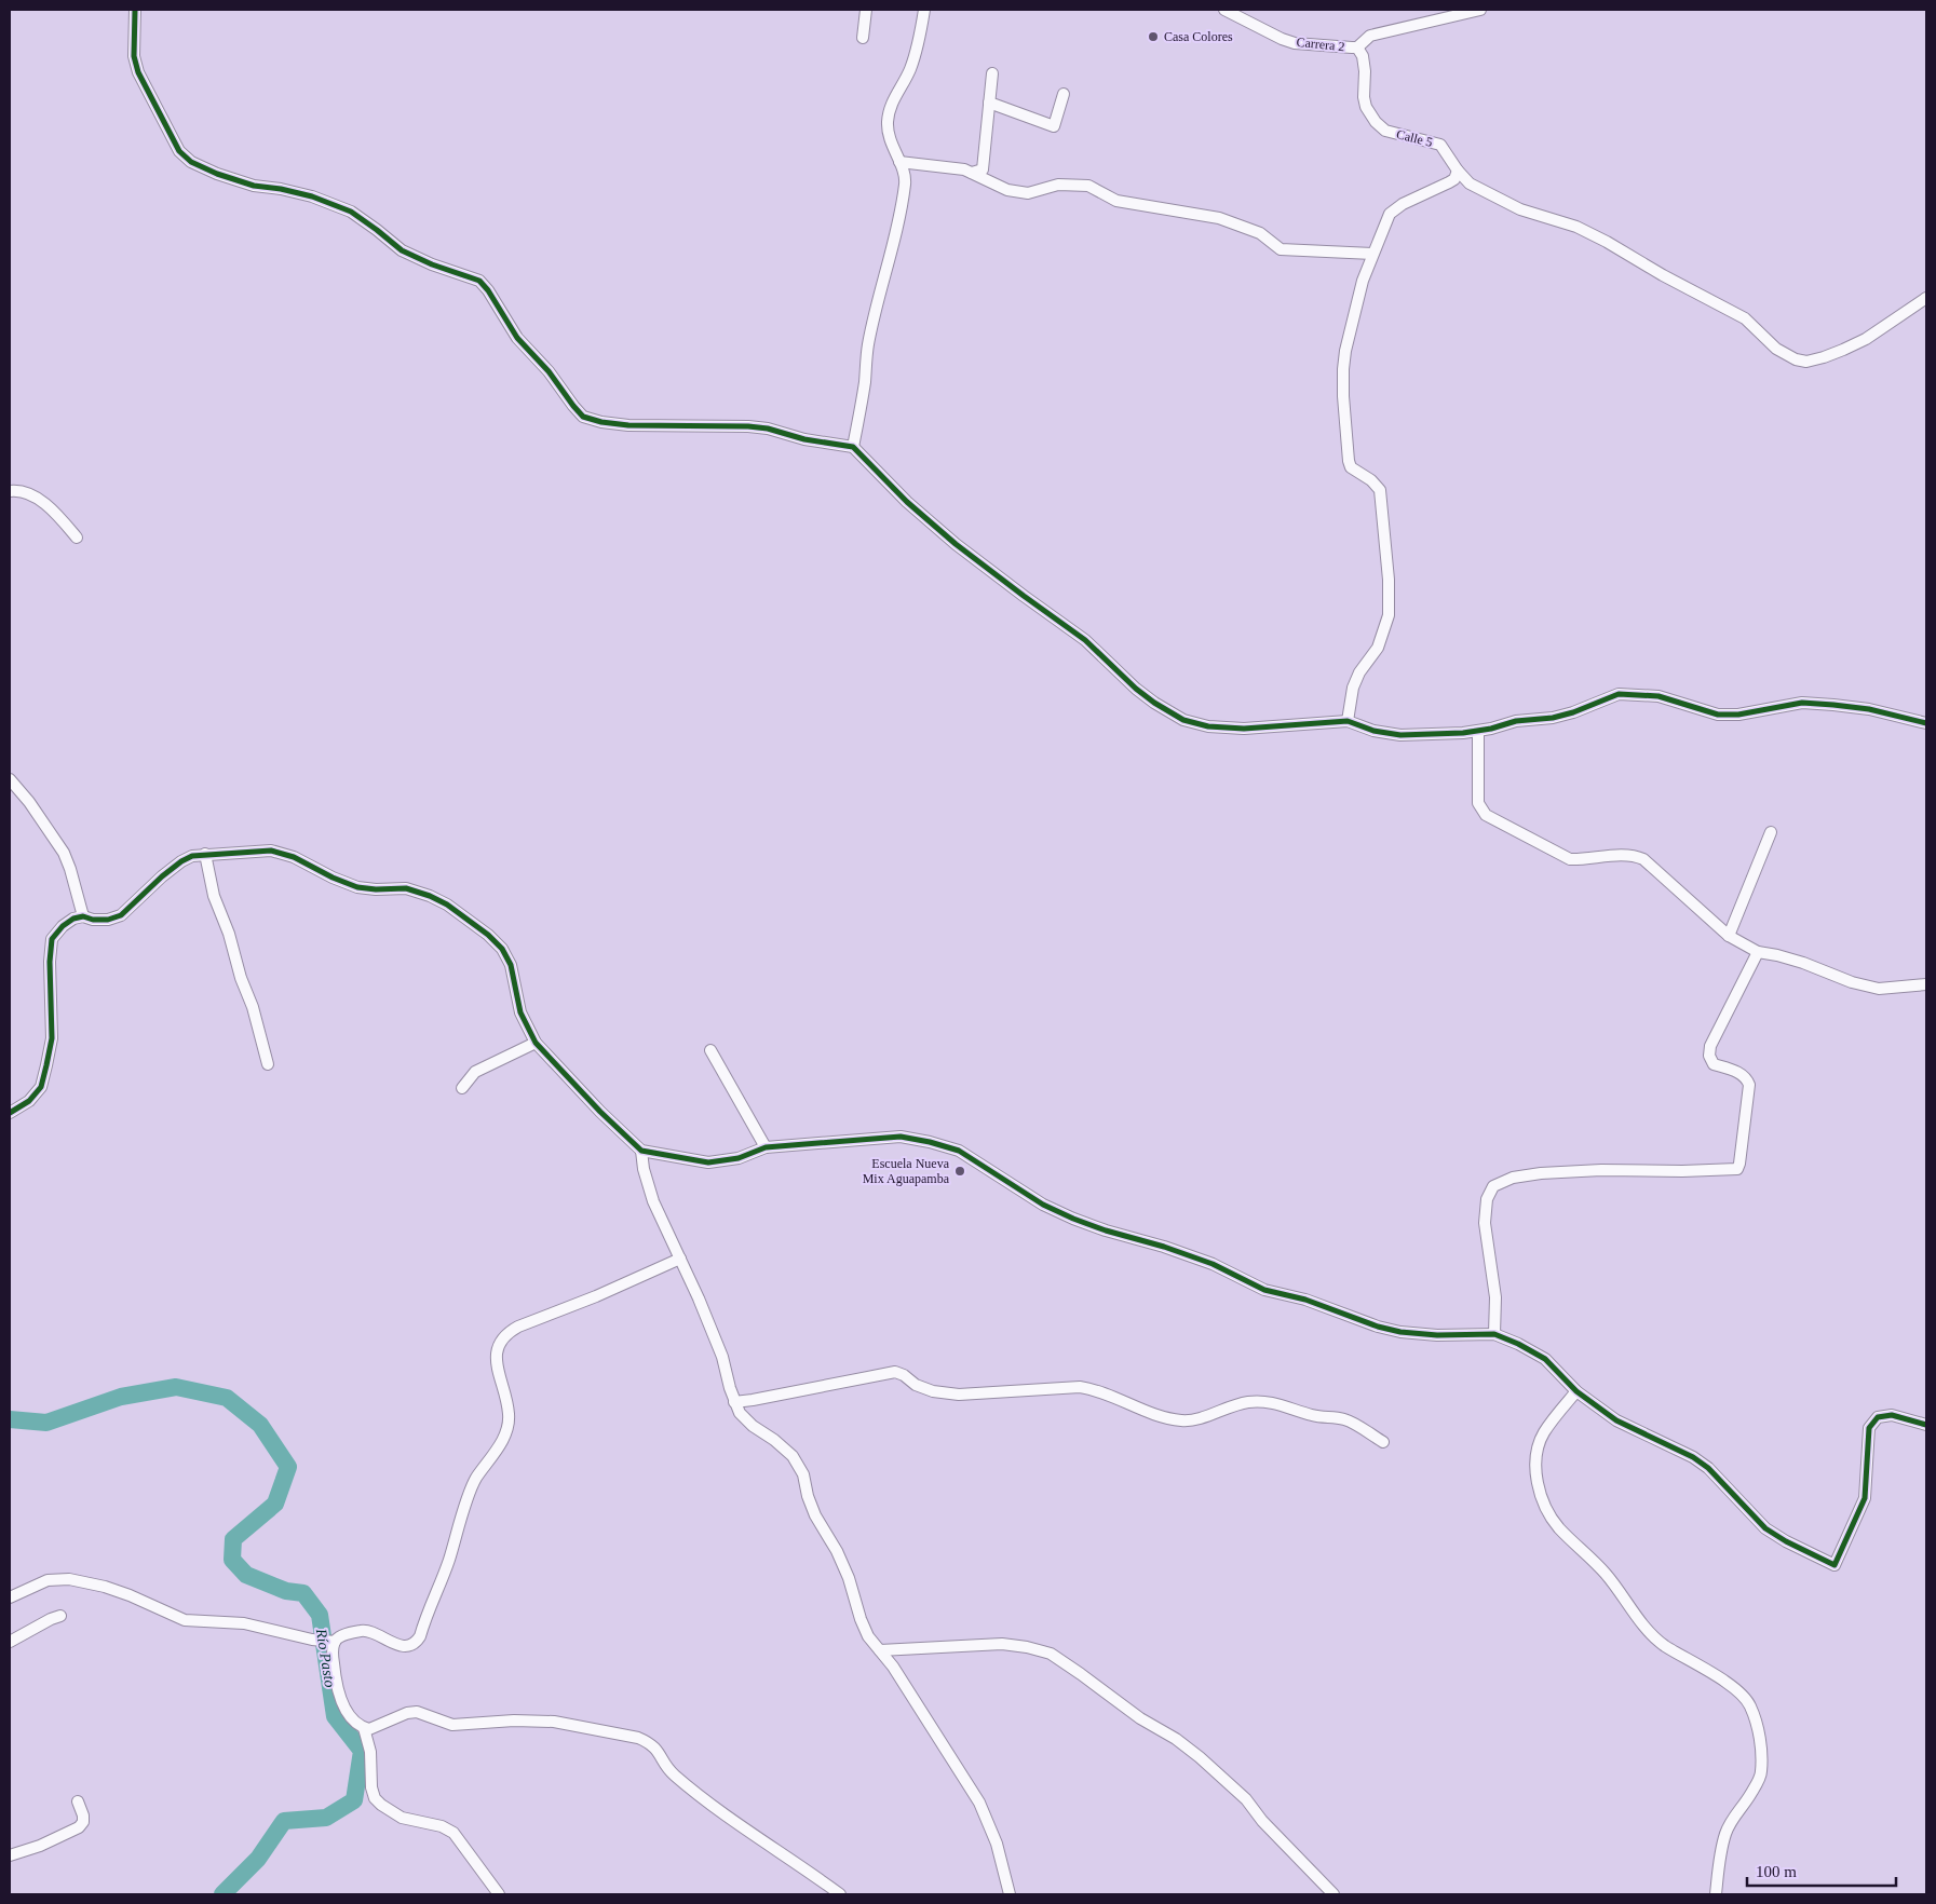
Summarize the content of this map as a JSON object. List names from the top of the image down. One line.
{"streets":{"street":["Carrera 2","Calle 5"]},"crossings":[["Carrera 2","Calle 5"]],"water":["Río Pasto"],"places":["Casa Colores","Escuela Nueva Mix Aguapamba"],"scale_bar":"100 m"}
